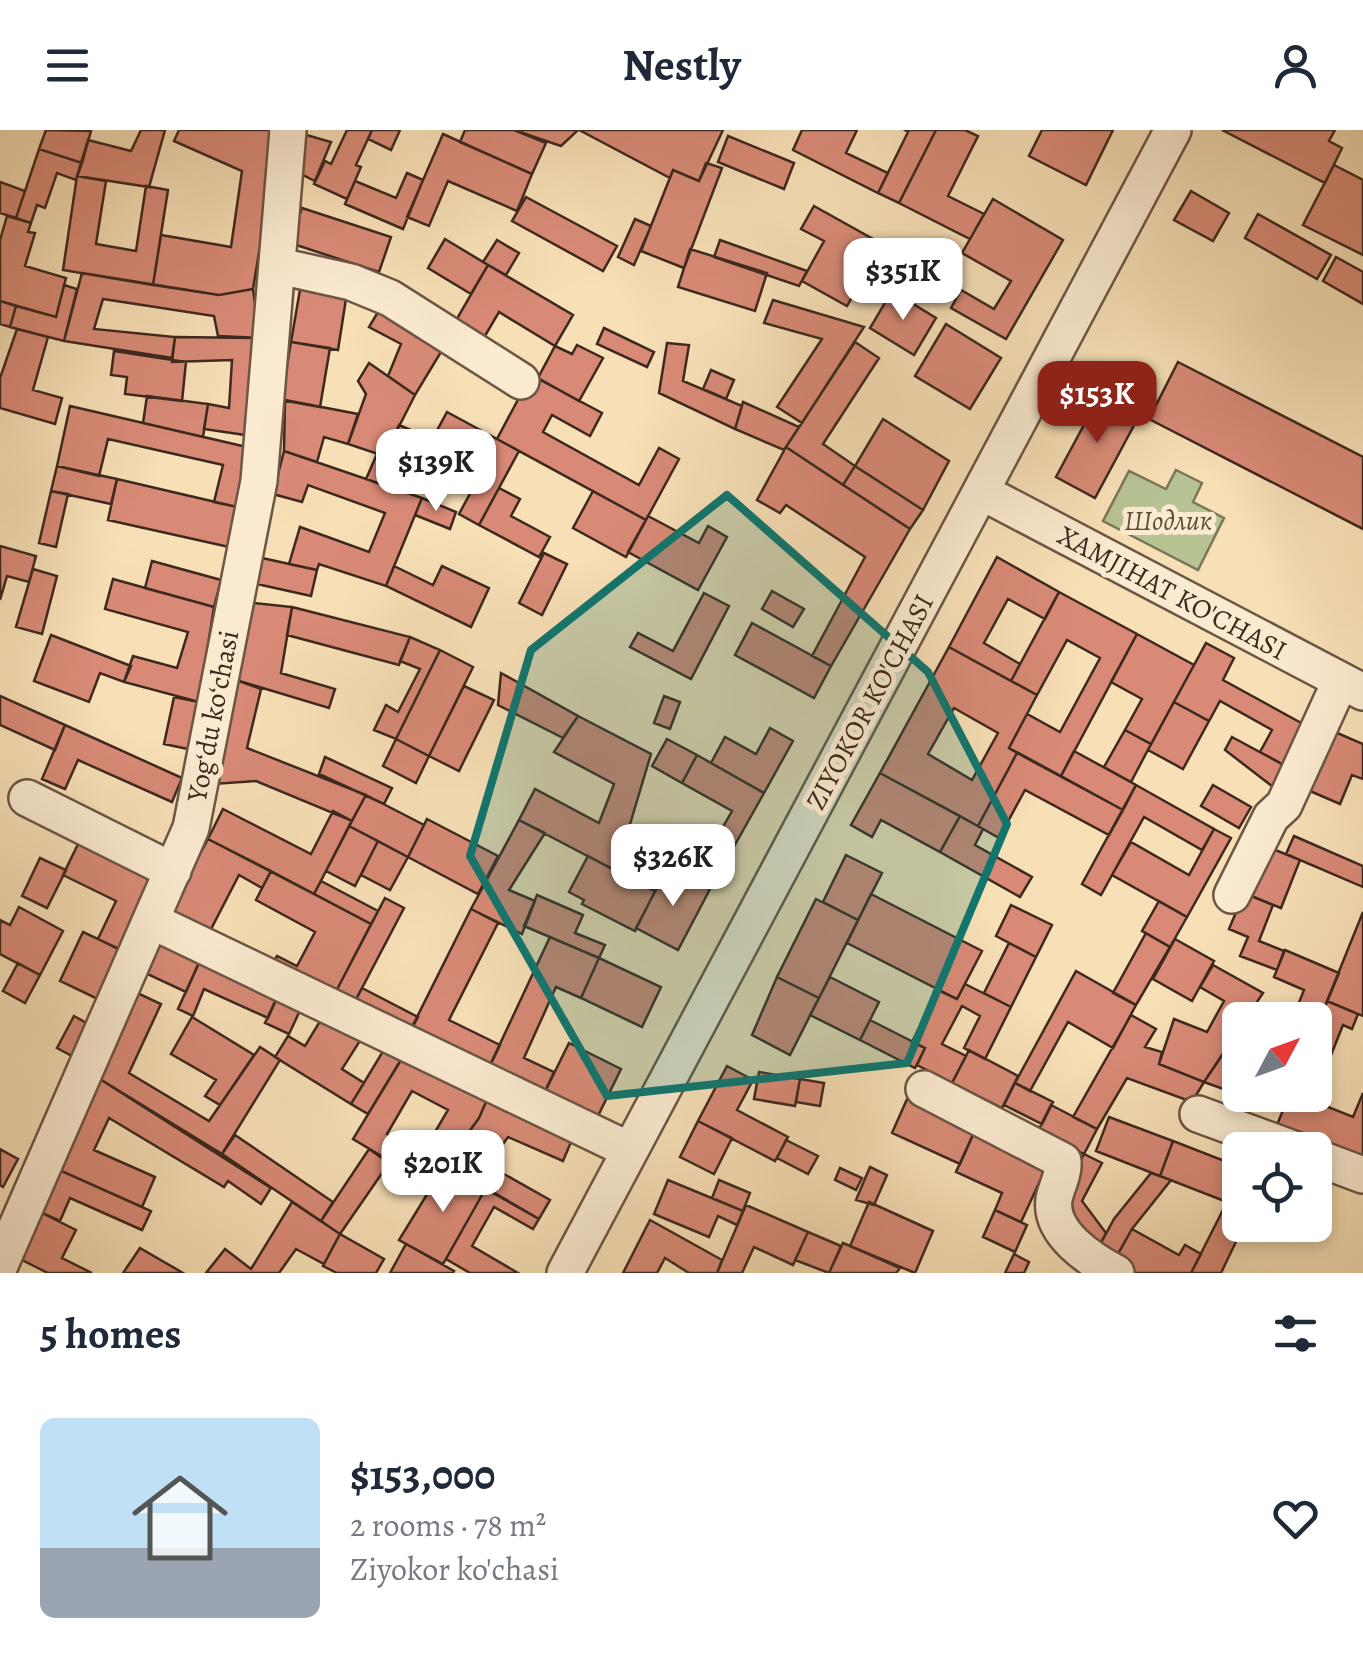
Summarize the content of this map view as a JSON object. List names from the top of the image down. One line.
{"streets":{"street":["XAMJIHAT KO'CHASI","ZIYOKOR KO'CHASI","Yogʻdu koʻchasi"]},"crossings":[["XAMJIHAT KO'CHASI","ZIYOKOR KO'CHASI"]],"parks":["Шодлик"],"north":"top right","page":{"header":"Nestly","price":["$351K","$153K","$139K","$326K","$201K"],"heading":"5 homes","list":[{"name":"$153,000","note":"2 rooms · 78 m² · Ziyokor ko'chasi"}]}}
